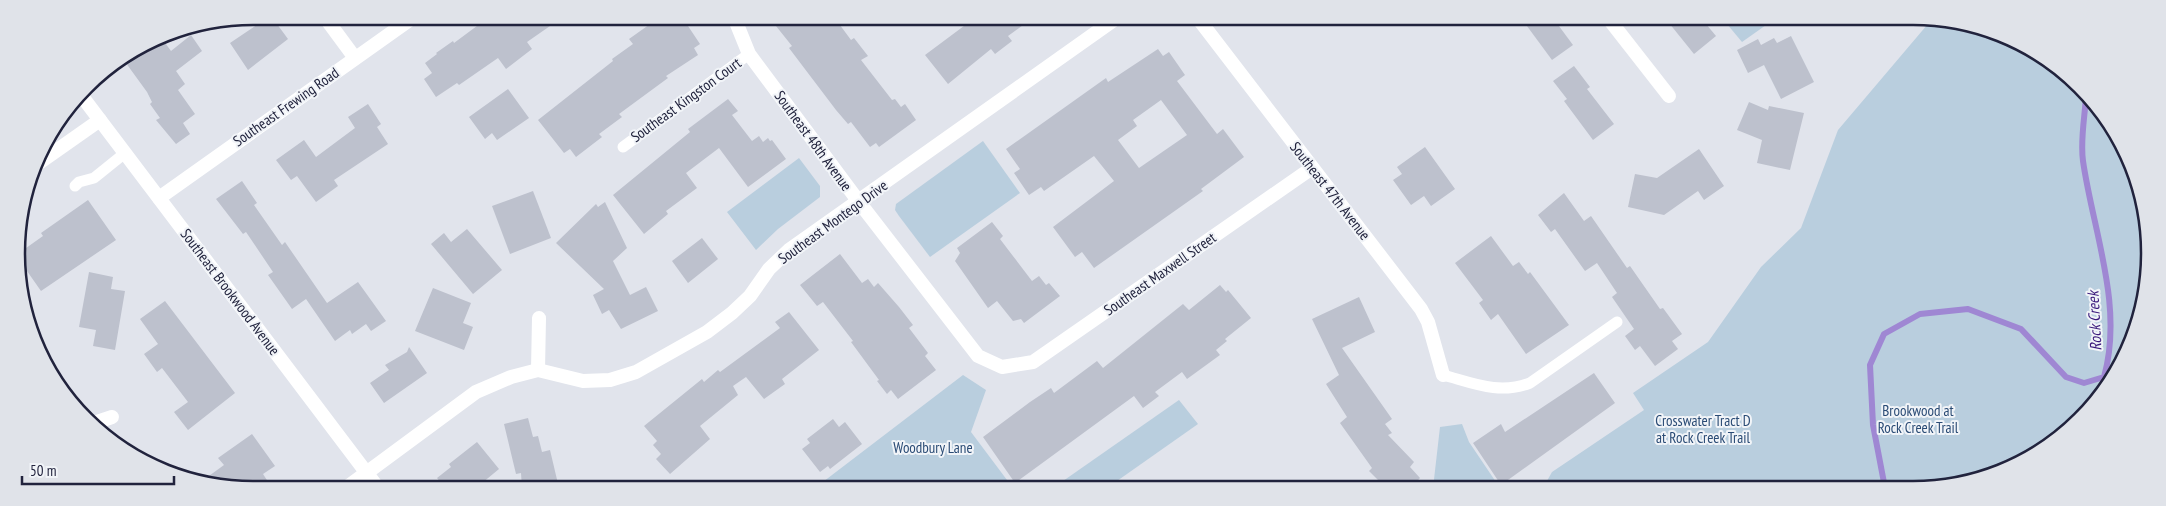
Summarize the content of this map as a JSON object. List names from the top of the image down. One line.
{"streets":{"street":["Southeast Frewing Road","Southeast 48th Avenue","Southeast 47th Avenue","Southeast Montego Drive","Southeast Maxwell Street","Southeast Brookwood Avenue"],"lane":["Southeast Kingston Court"]},"crossings":[["Southeast Kingston Court","Southeast 48th Avenue"],["Southeast Frewing Road","Southeast Brookwood Avenue"],["Southeast 48th Avenue","Southeast Montego Drive"],["Southeast 48th Avenue","Southeast Maxwell Street"],["Southeast 47th Avenue","Southeast Maxwell Street"],["Southeast Montego Drive","Southeast Brookwood Avenue"]],"water":["Rock Creek"],"parks":["Brookwood at Rock Creek Trail","Crosswater Tract D at Rock Creek Trail","Woodbury Lane"],"scale_bar":"50 m"}
